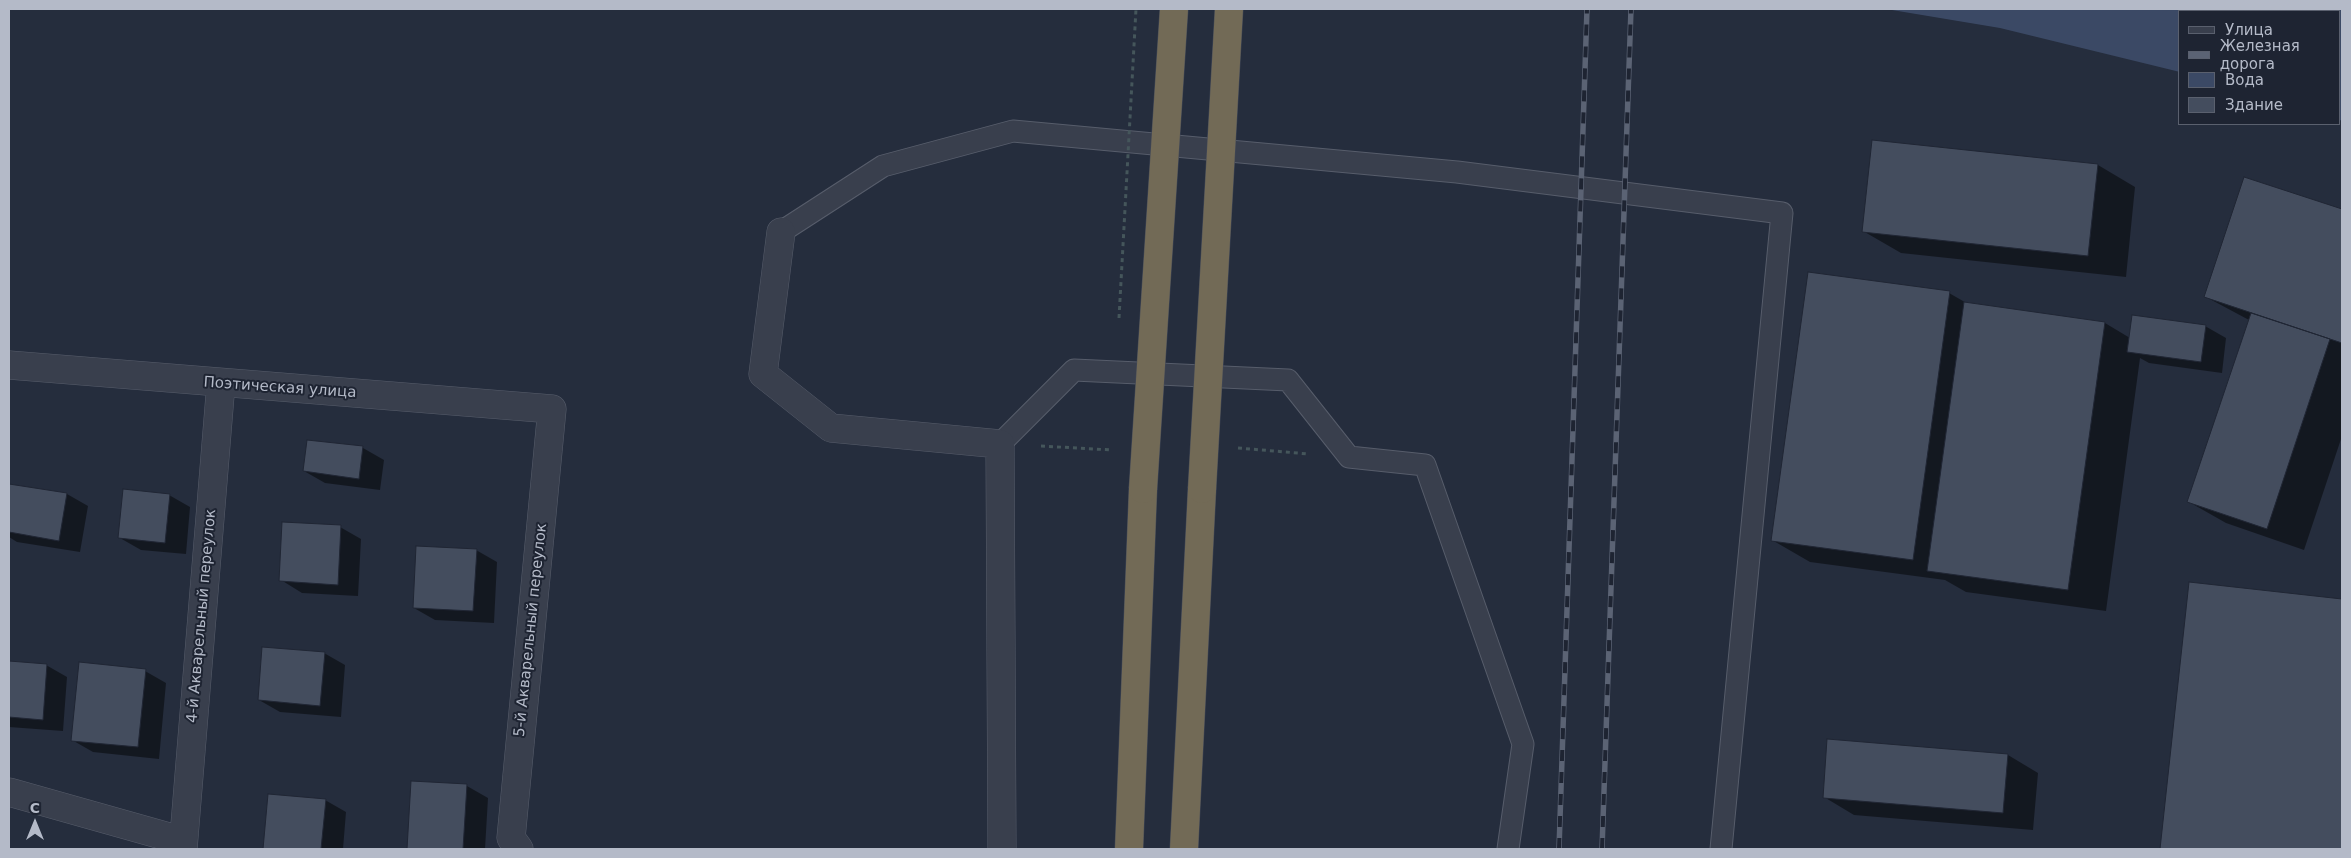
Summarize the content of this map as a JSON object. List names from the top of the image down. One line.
{"streets":{"street":["Поэтическая улица","4-й Акварельный переулок","5-й Акварельный переулок"]},"crossings":[["Поэтическая улица","4-й Акварельный переулок"],["Поэтическая улица","5-й Акварельный переулок"]],"legend":["Улица","Железная дорога","Вода","Здание"],"north":"top"}
